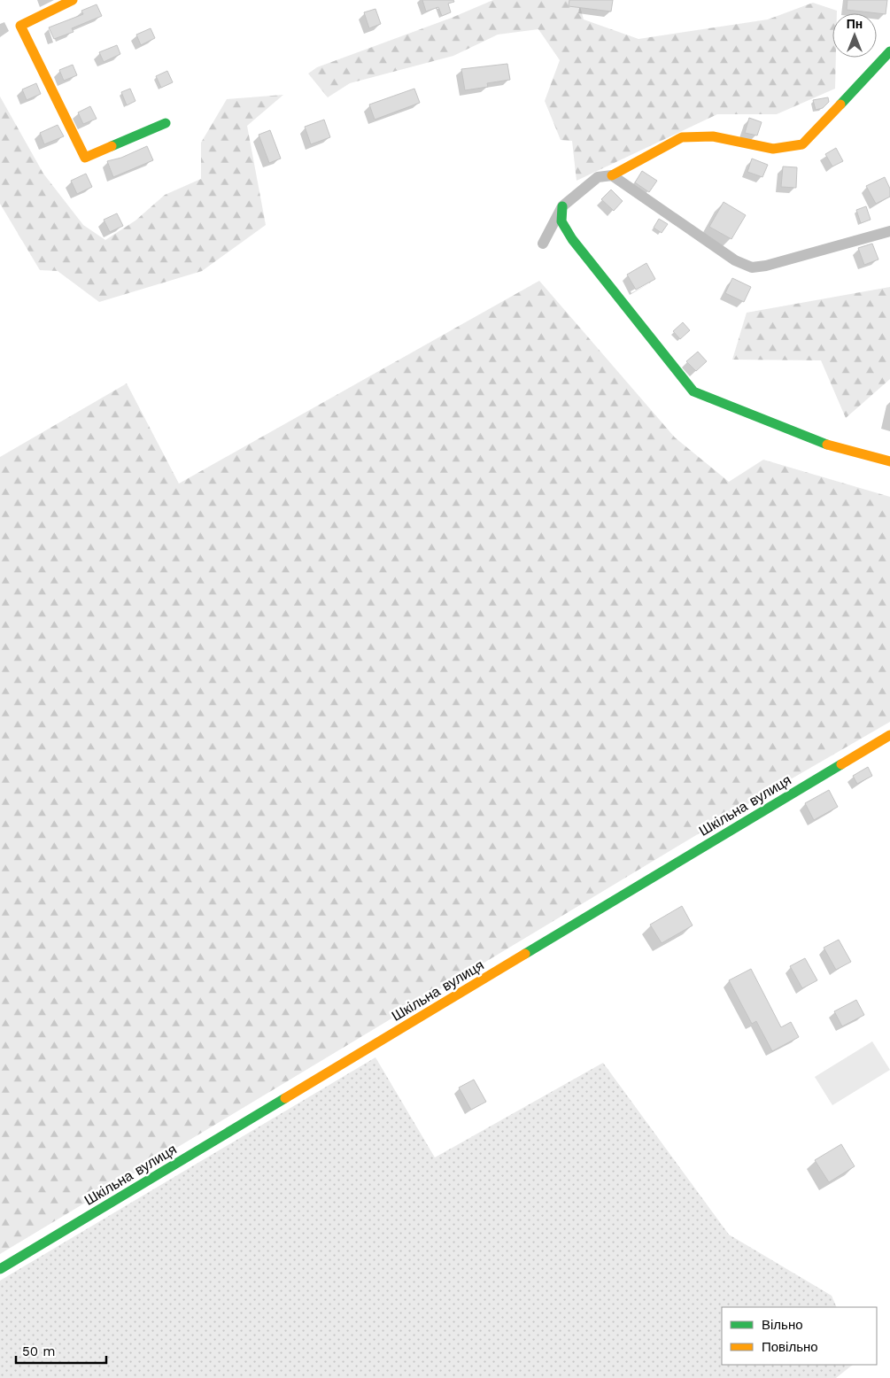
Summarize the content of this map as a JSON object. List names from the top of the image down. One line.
{"streets":{"street":["Шкільна вулиця"]},"legend":["Вільно","Повільно"],"scale_bar":"50 m","north":"top"}
